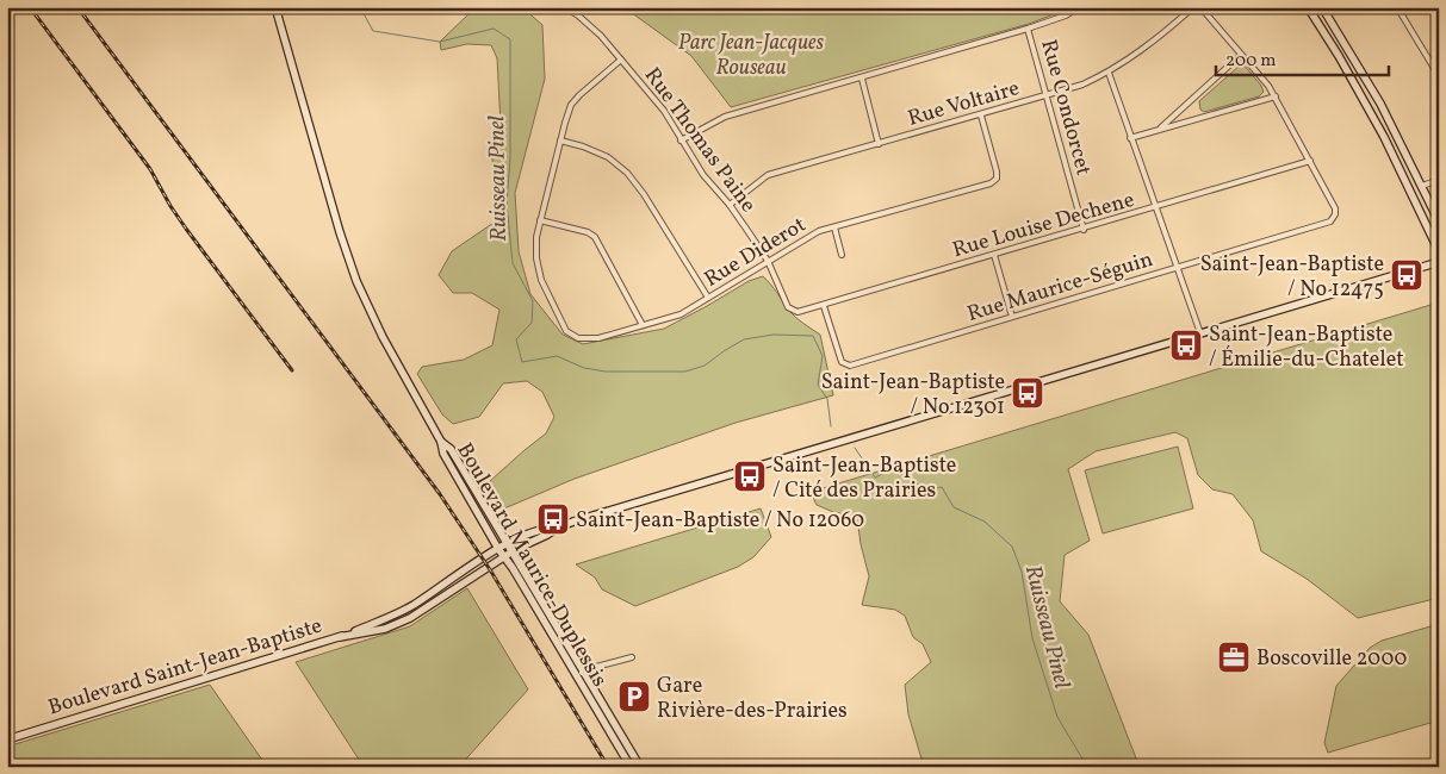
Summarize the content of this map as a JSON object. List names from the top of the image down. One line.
{"streets":{"main road":["Boulevard Maurice-Duplessis","Boulevard Saint-Jean-Baptiste"],"street":["Rue Voltaire","Rue Condorcet","Rue Thomas Paine","Rue Louise Dechene","Rue Diderot","Rue Maurice-Séguin"]},"crossings":[["Rue Voltaire","Rue Condorcet"],["Rue Voltaire","Rue Thomas Paine"],["Rue Voltaire","Rue Diderot"],["Rue Condorcet","Rue Louise Dechene"],["Rue Thomas Paine","Rue Louise Dechene"],["Rue Thomas Paine","Rue Diderot"],["Rue Louise Dechene","Rue Maurice-Séguin"],["Boulevard Maurice-Duplessis","Boulevard Saint-Jean-Baptiste"]],"water":["Ruisseau Pinel"],"parks":["Parc Jean-Jacques Rouseau"],"places":{"bus stop":["Saint-Jean-Baptiste / No 12475","Saint-Jean-Baptiste / Émilie-du-Chatelet","Saint-Jean-Baptiste / No 12301","Saint-Jean-Baptiste / Cité des Prairies","Saint-Jean-Baptiste / No 12060"],"office":["Boscoville 2000"],"parking":["Gare Rivière-des-Prairies"]},"scale_bar":"200 m"}
